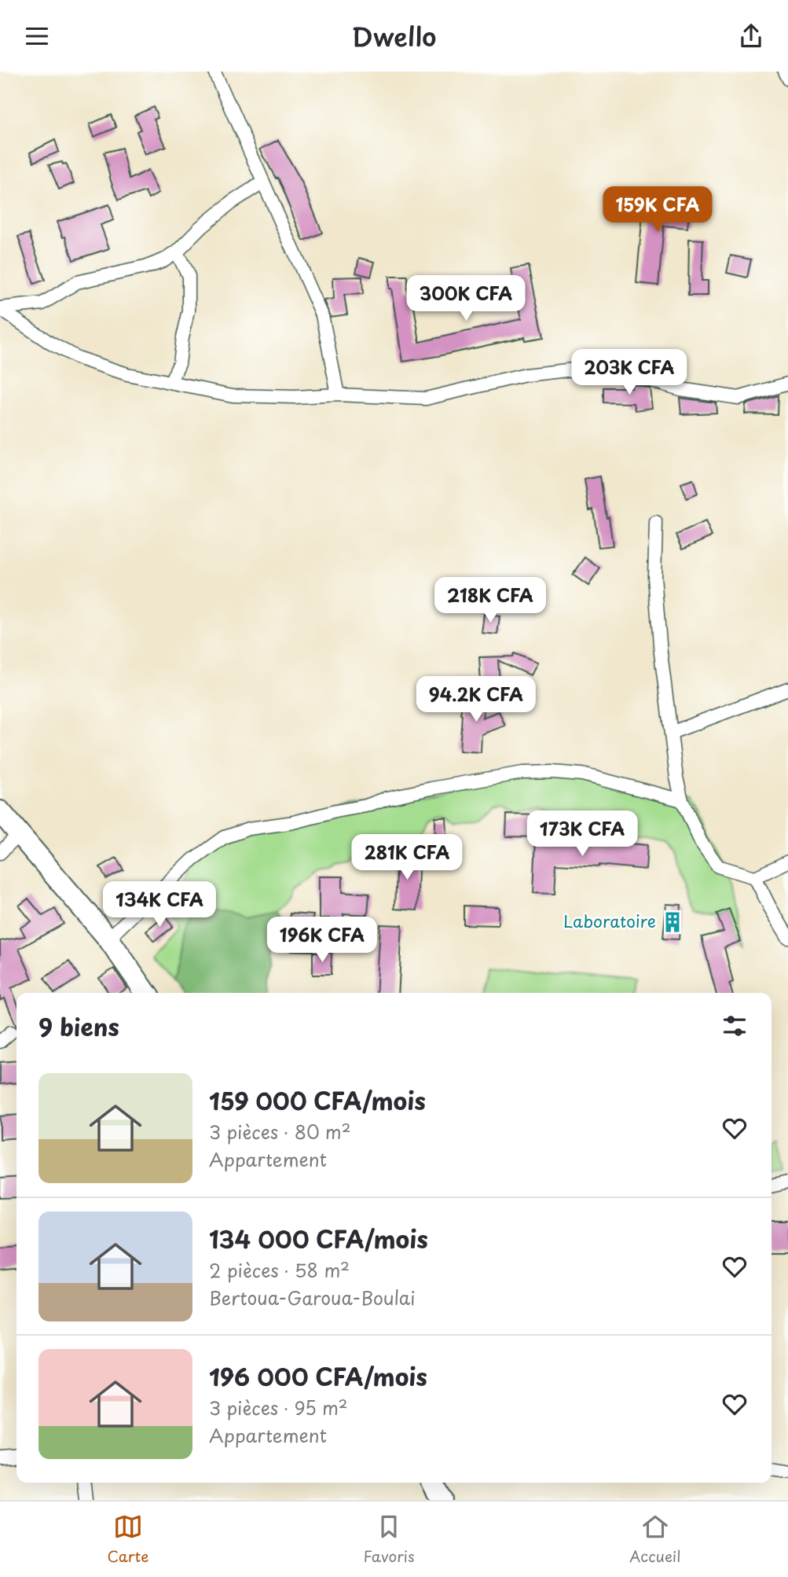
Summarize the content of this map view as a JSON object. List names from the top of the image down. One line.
{"places":{"building":["Laboratoire"]},"page":{"header":"Dwello","price":["159K CFA","300K CFA","203K CFA","218K CFA","94.2K CFA","173K CFA","281K CFA","134K CFA","196K CFA"],"heading":"9 biens","list":[{"name":"159 000 CFA/mois","note":"3 pièces · 80 m² · Appartement"},{"name":"134 000 CFA/mois","note":"2 pièces · 58 m² · Bertoua-Garoua-Boulai"},{"name":"196 000 CFA/mois","note":"3 pièces · 95 m² · Appartement"}],"tabs":["Carte","Favoris","Accueil"]}}
